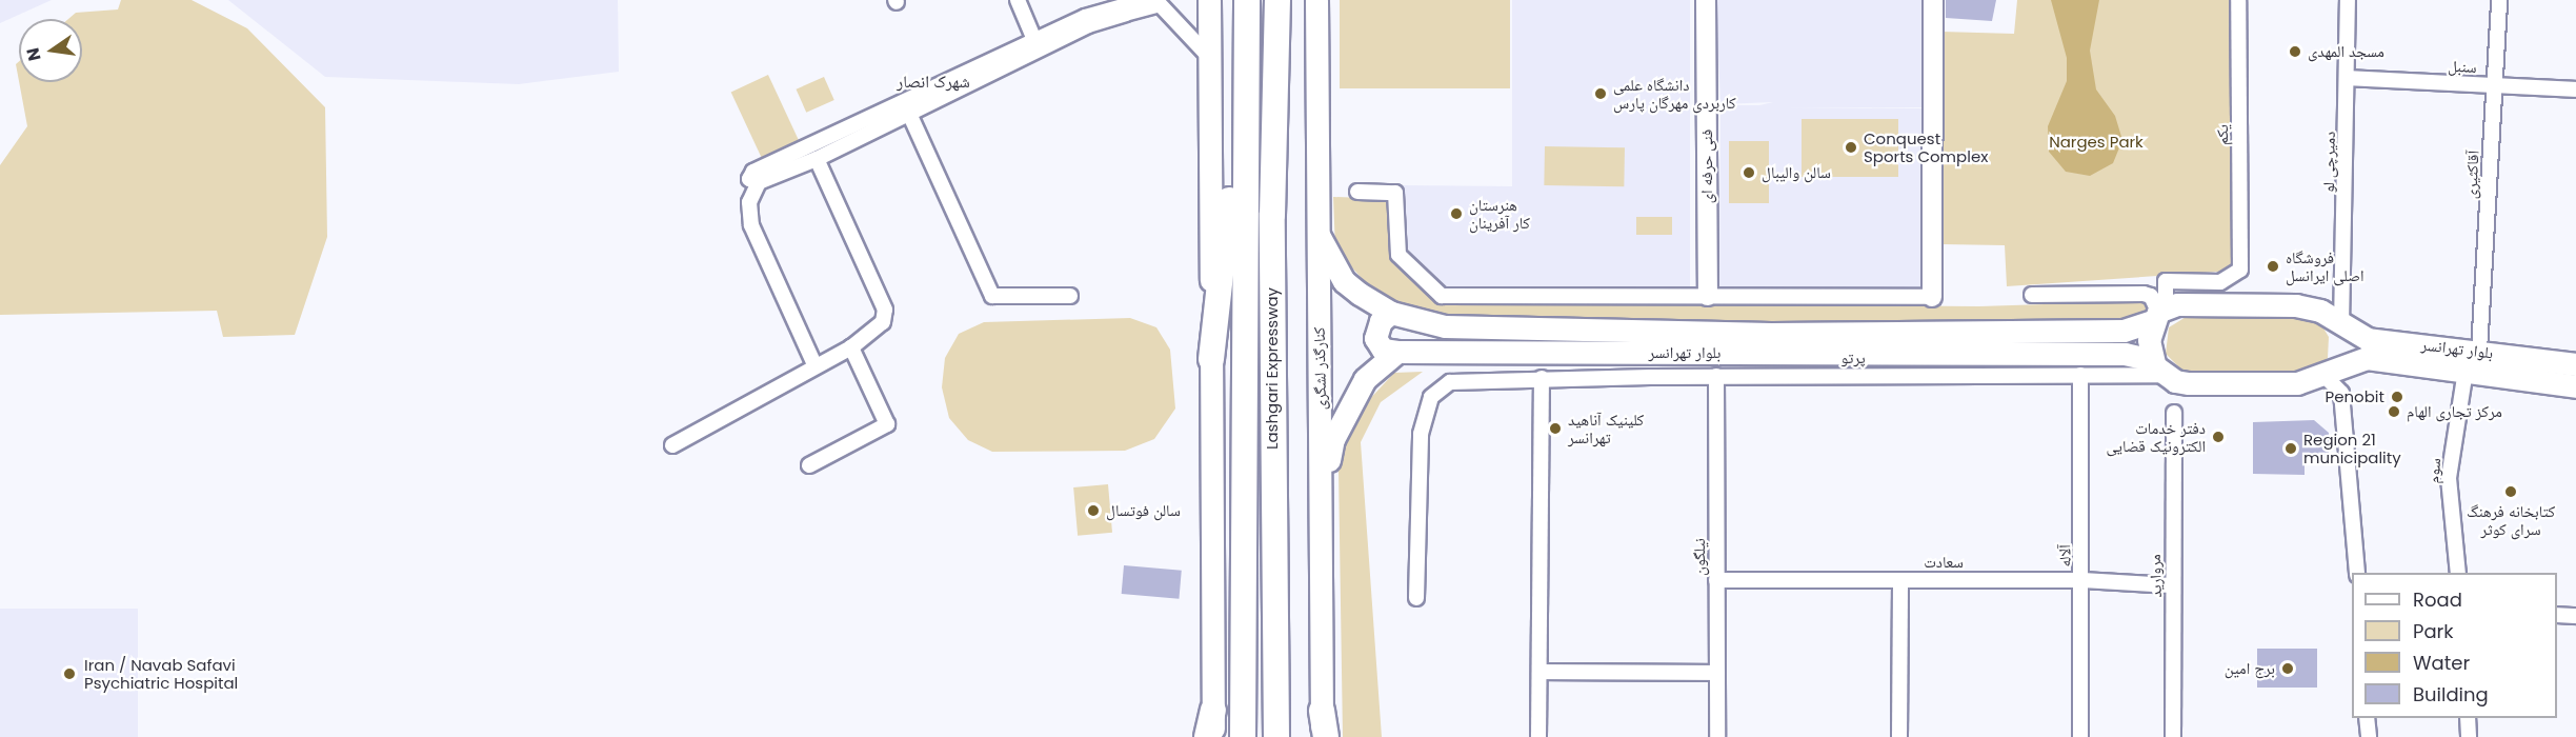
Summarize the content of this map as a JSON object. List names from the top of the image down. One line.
{"streets":{"highway":["Lashgari Expressway"],"main road":["بلوار تهرانسر","کنارگذر لشگری"],"street":["سنبل","یکم","دمیرچی لو","فنی حرفه ای","آقاکثیری","پرتو","سوم","آلاله","نیلگون","سعادت","مروارید"]},"crossings":[["سنبل","دمیرچی لو"],["سنبل","آقاکثیری"],["یکم","بلوار تهرانسر"],["دمیرچی لو","بلوار تهرانسر"],["آقاکثیری","بلوار تهرانسر"],["بلوار تهرانسر","پرتو"],["بلوار تهرانسر","کنارگذر لشگری"],["بلوار تهرانسر","سوم"],["پرتو","آلاله"],["پرتو","نیلگون"],["آلاله","سعادت"],["نیلگون","سعادت"],["سعادت","مروارید"]],"districts":["شهرک انصار"],"parks":["Narges Park"],"places":["مسجد المهدی","دانشگاه علمی کاربردی مهرگان پارس","Conquest Sports Complex","سالن والیبال","هنرستان کار آفرینان","فروشگاه اصلی ایرانسل","Penobit","مرکز تجاری الهام","کلینیک آناهید تهرانسر","دفتر خدمات الکترونیک قضایی","Region 21 municipality","کتابخانه فرهنگ سرای کوثر","سالن فوتسال","برج امین","Iran / Navab Safavi Psychiatric Hospital"],"legend":["Road","Park","Water","Building"],"north":"left"}
